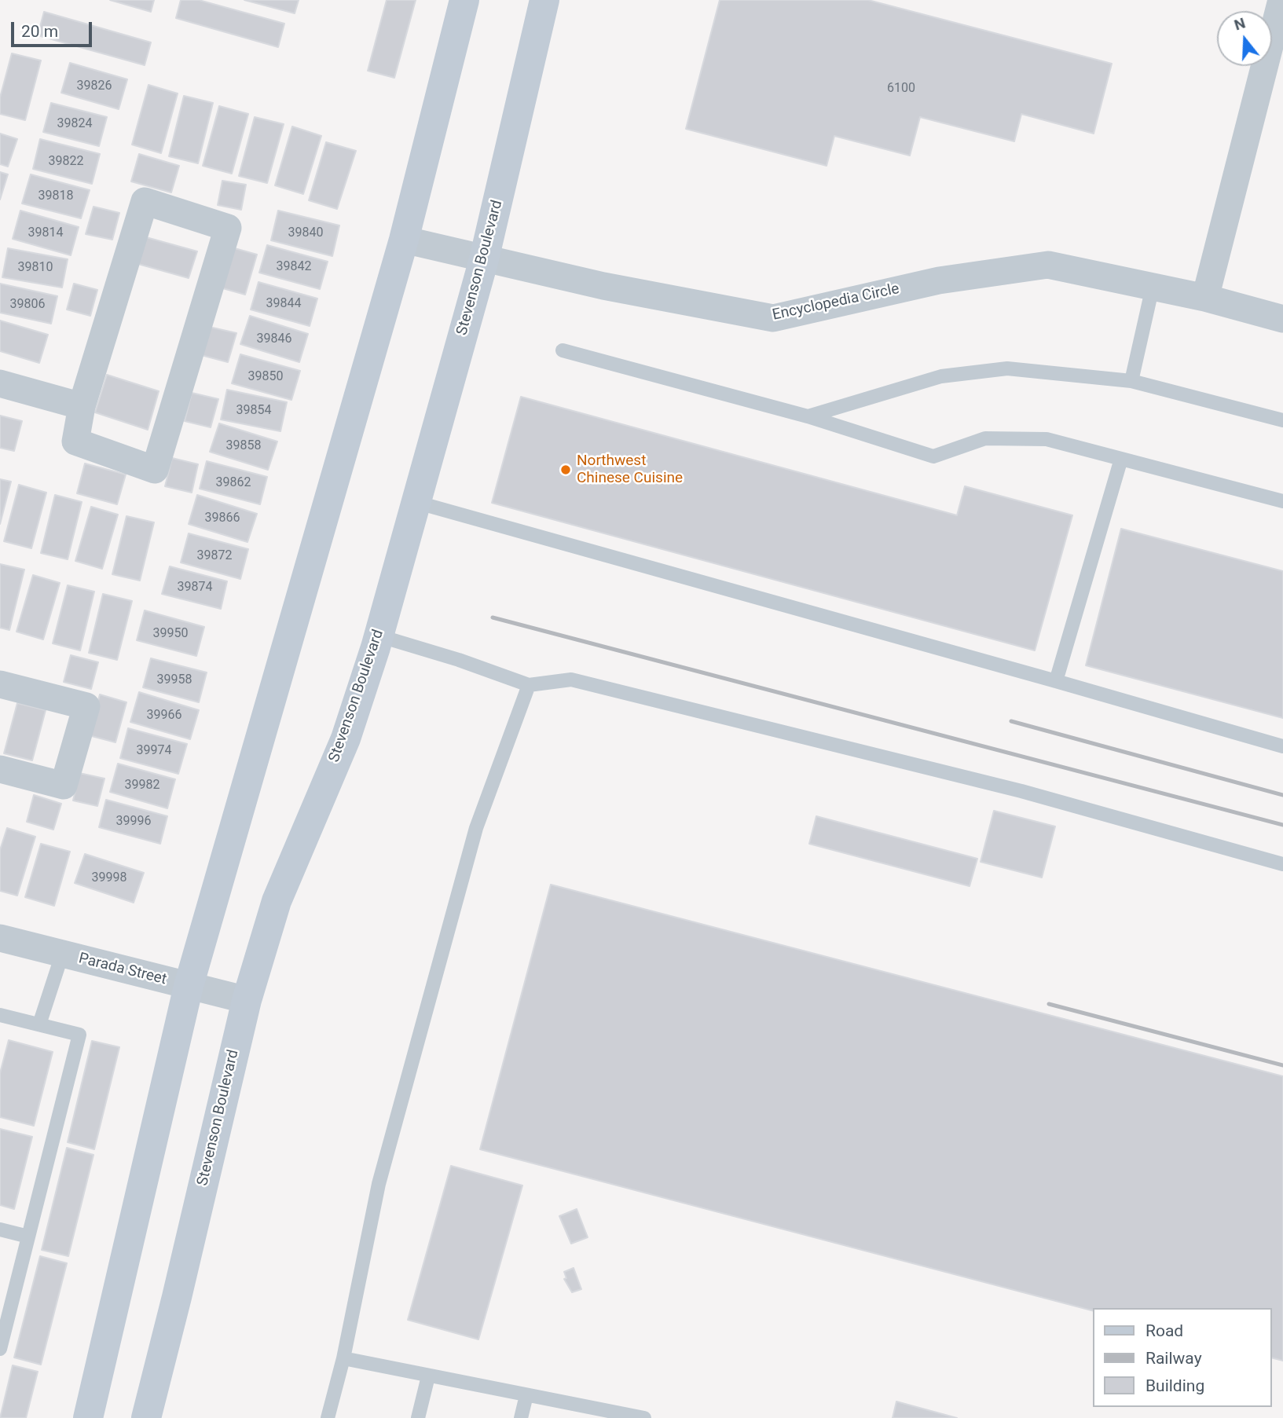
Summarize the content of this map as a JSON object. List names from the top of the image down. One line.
{"streets":{"main road":["Stevenson Boulevard"],"street":["Encyclopedia Circle","Parada Street"]},"crossings":[["Stevenson Boulevard","Encyclopedia Circle"],["Stevenson Boulevard","Parada Street"]],"places":["Northwest Chinese Cuisine"],"house_numbers":["39826","6100","39824","39822","39818","39814","39840","39842","39810","39844","39806","39846","39850","39854","39858","39862","39866","39872","39874","39950","39958","39966","39974","39982","39996","39998"],"legend":["Road","Railway","Building"],"scale_bar":"20 m","north":"top"}
